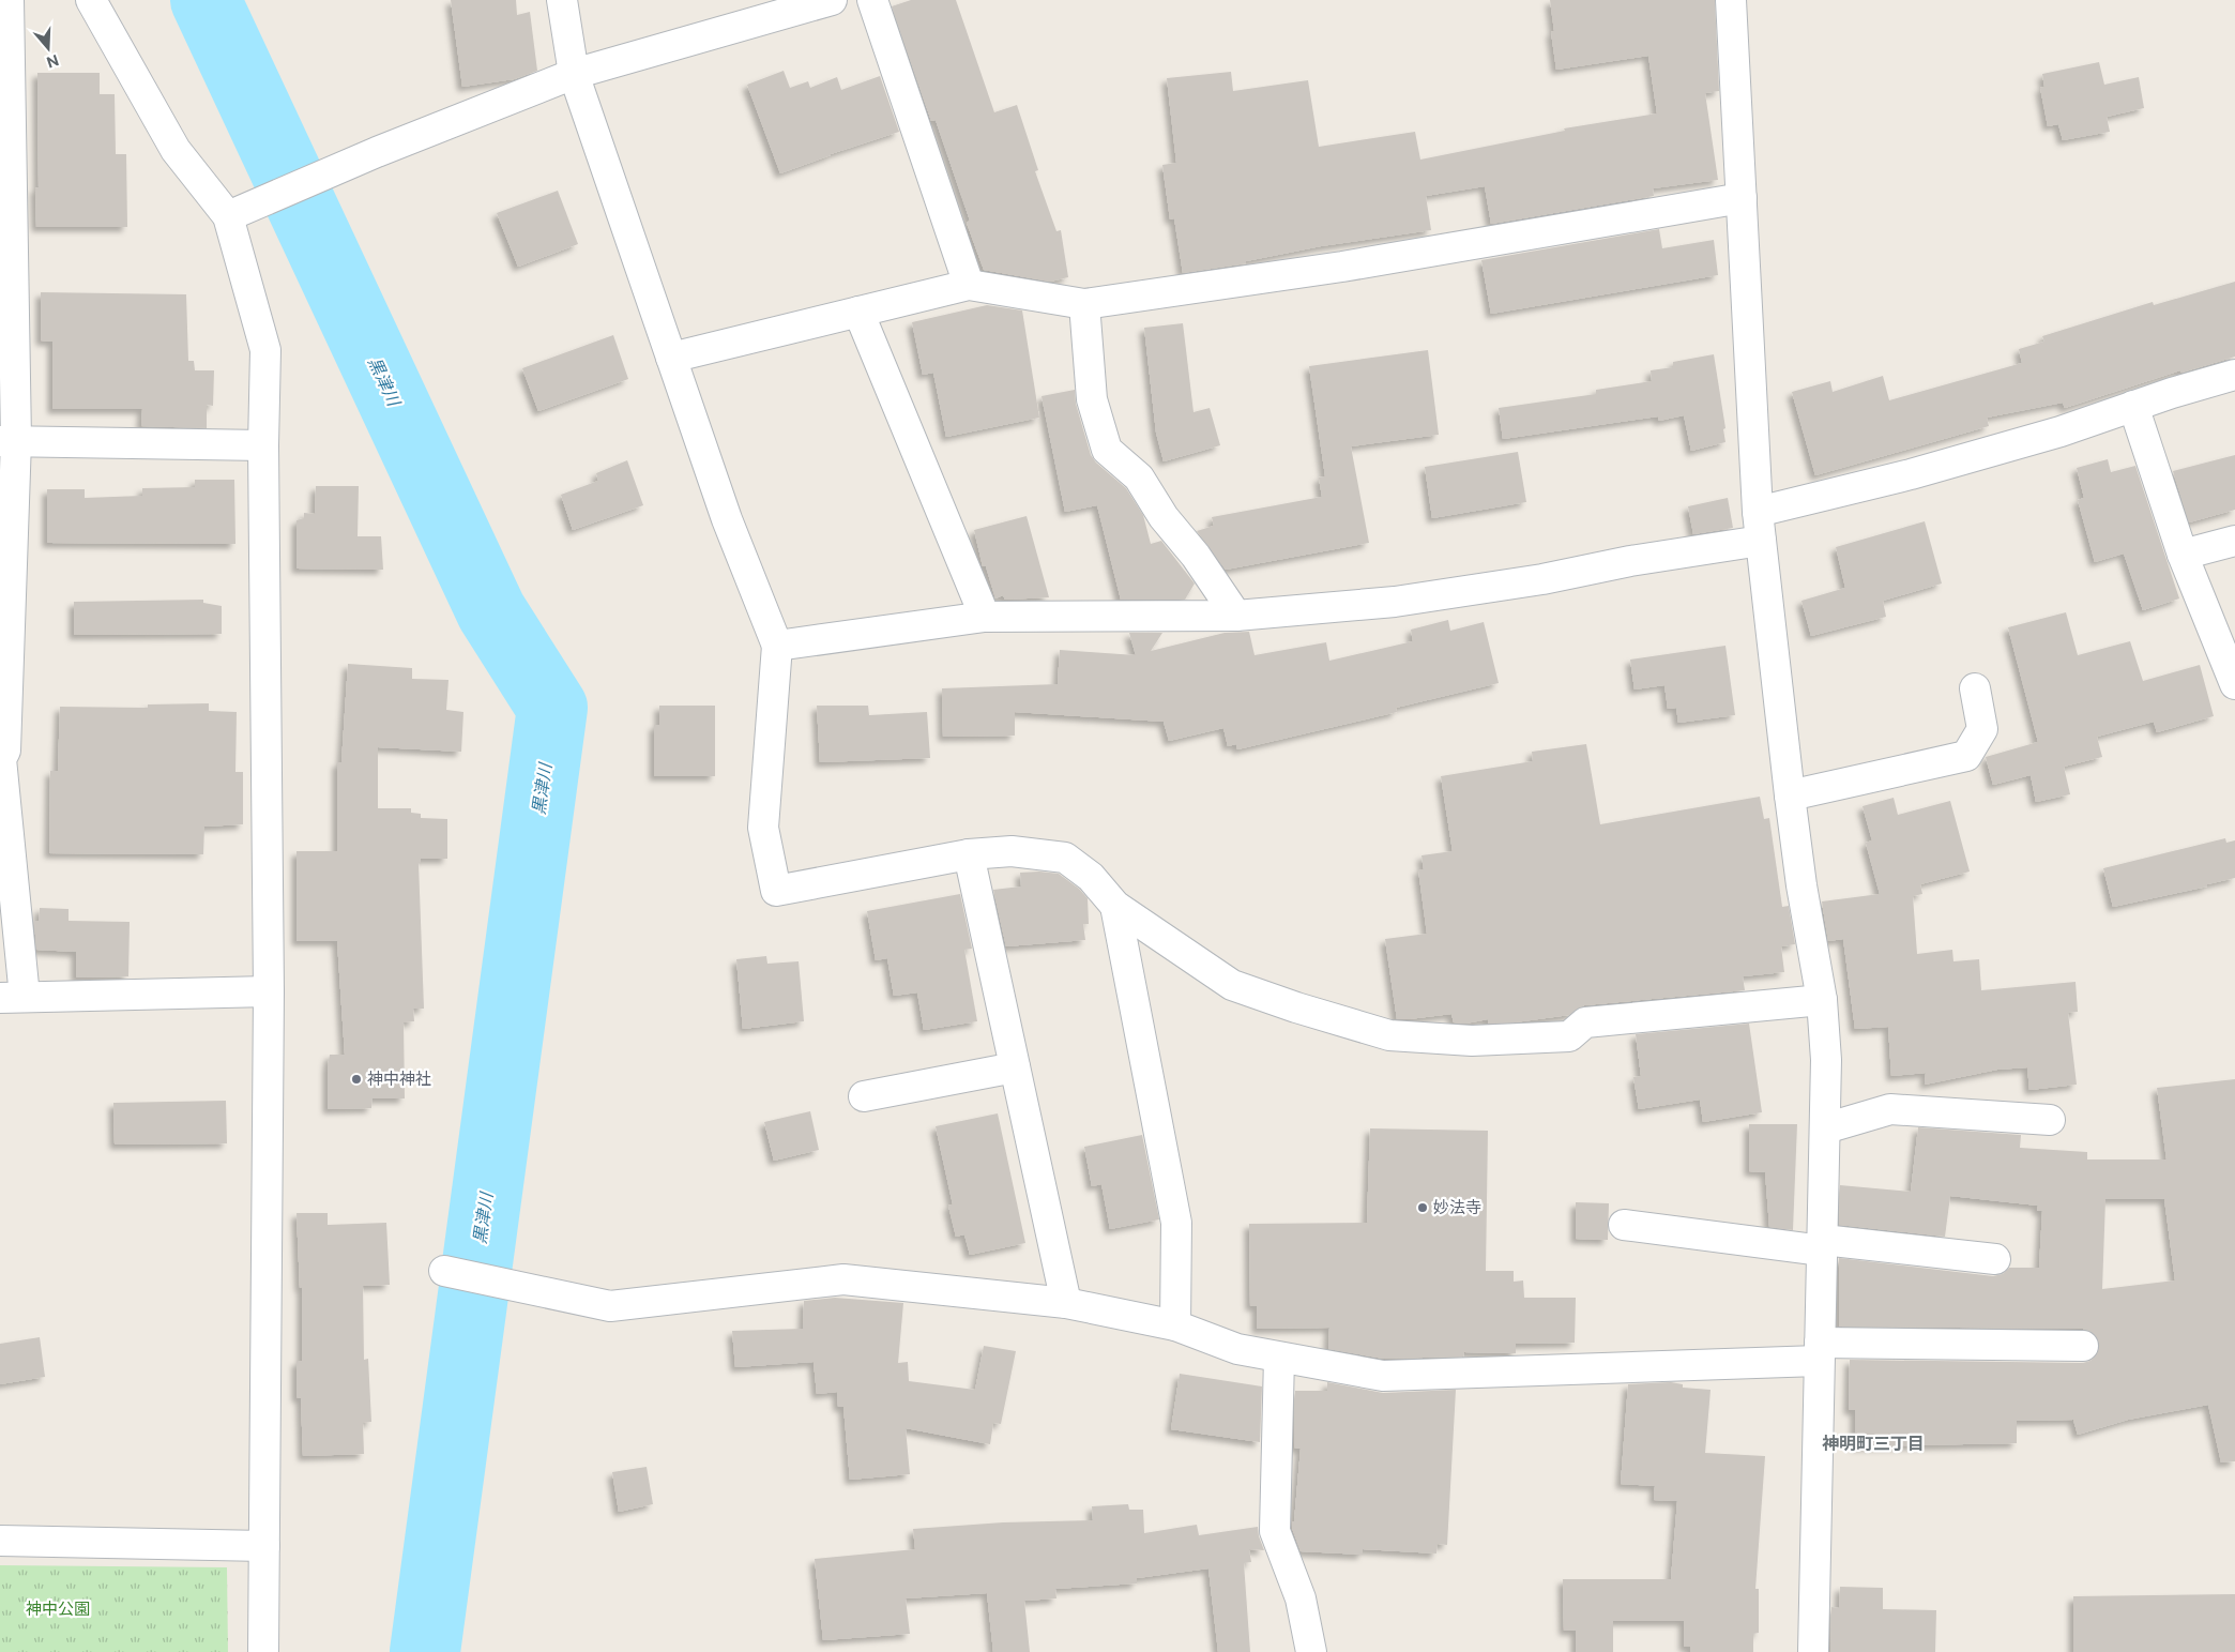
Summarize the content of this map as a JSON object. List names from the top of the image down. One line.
{"districts":["神明町三丁目"],"water":["黒津川"],"parks":["神中公園"],"places":["神中神社","妙法寺"],"north":"bottom"}
